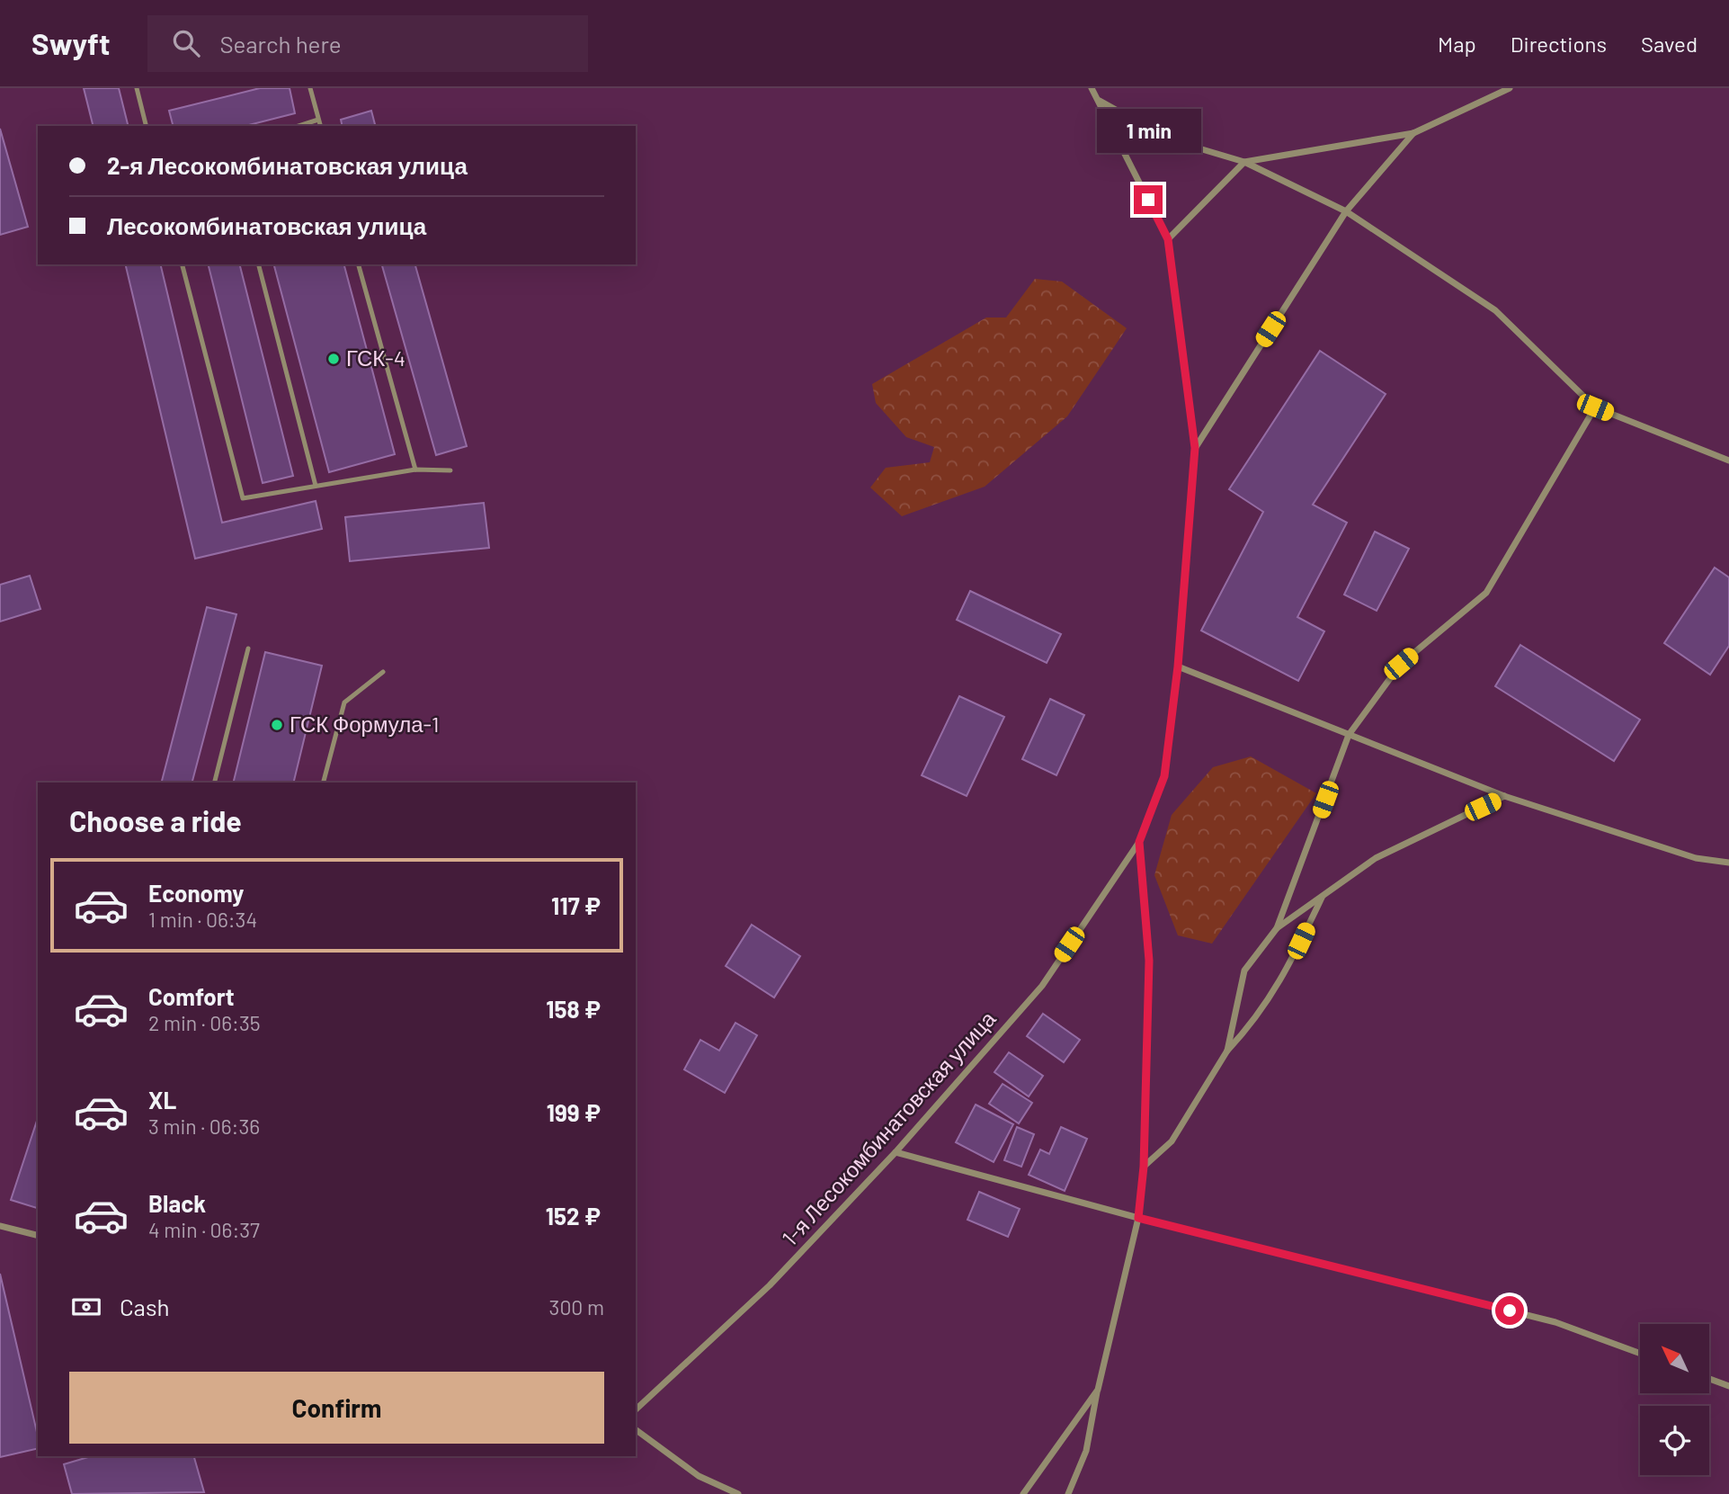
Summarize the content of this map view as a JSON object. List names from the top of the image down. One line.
{"streets":{"street":["1-я Лесокомбинатовская улица"]},"places":["ГСК-4","ГСК Формула-1"],"north":"top left","page":{"header":"Swyft","search":"Search here","nav":["Map","Directions","Saved"],"bubble":"1 min","banner":["2-я Лесокомбинатовская улица","Лесокомбинатовская улица"],"heading":"Choose a ride","list":[{"name":"Economy","note":"1 min · 06:34","value":"117 ₽"},{"name":"Comfort","note":"2 min · 06:35","value":"158 ₽"},{"name":"XL","note":"3 min · 06:36","value":"199 ₽"},{"name":"Black","note":"4 min · 06:37","value":"152 ₽"}],"pay":["Cash","300 m"],"buttons":"Confirm"}}
